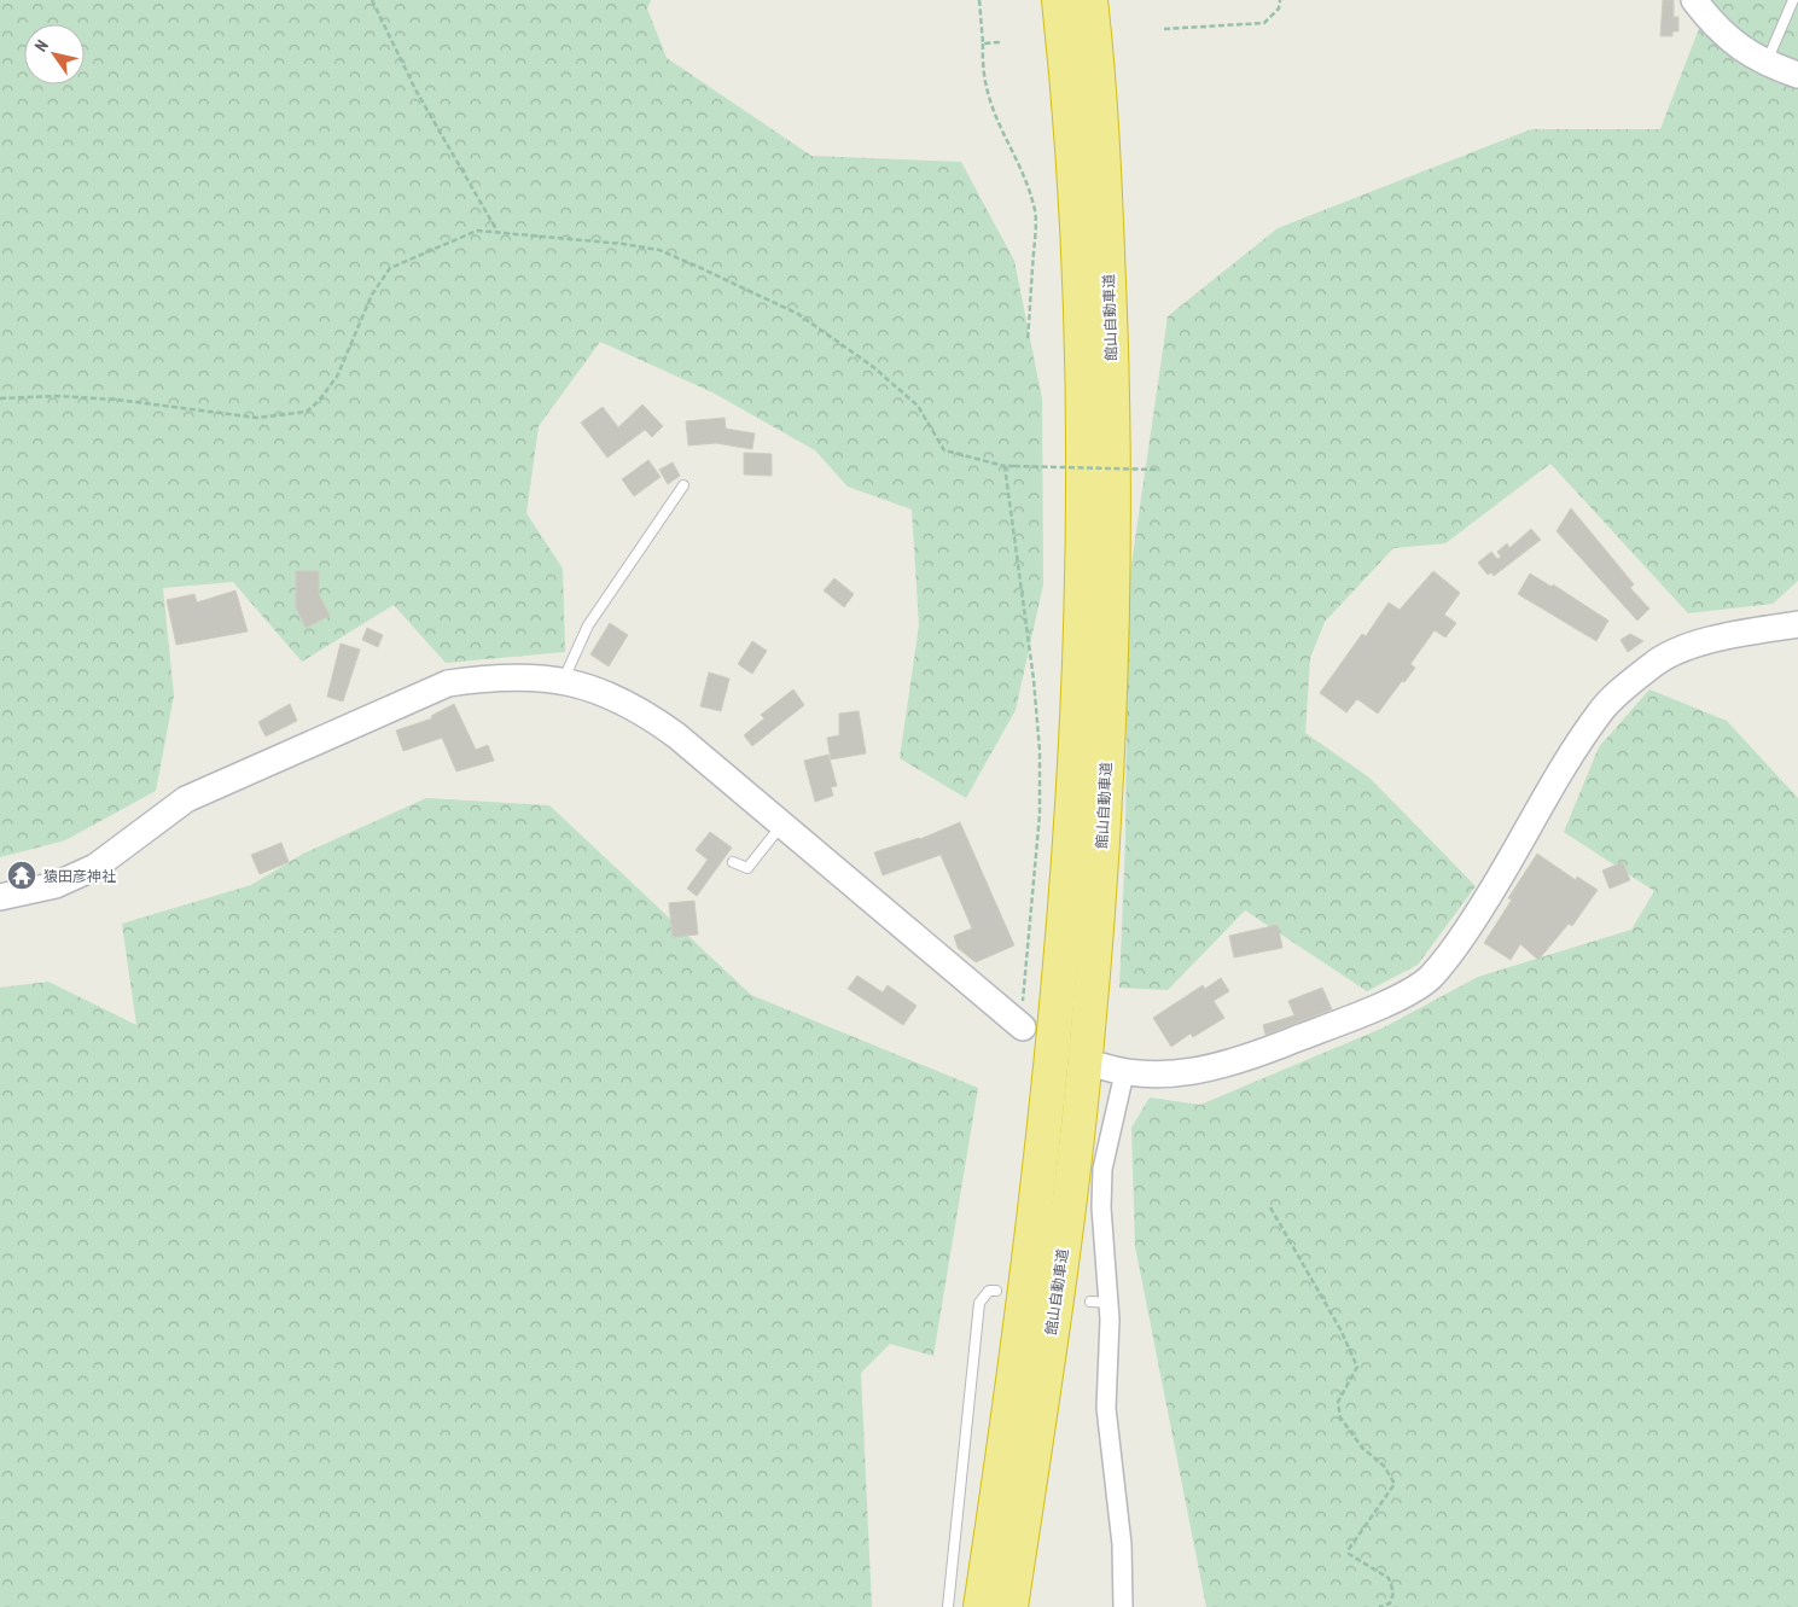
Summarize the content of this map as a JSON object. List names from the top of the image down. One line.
{"streets":{"highway":["館山自動車道"]},"places":{"temple":["猿田彦神社"]},"north":"top left"}
